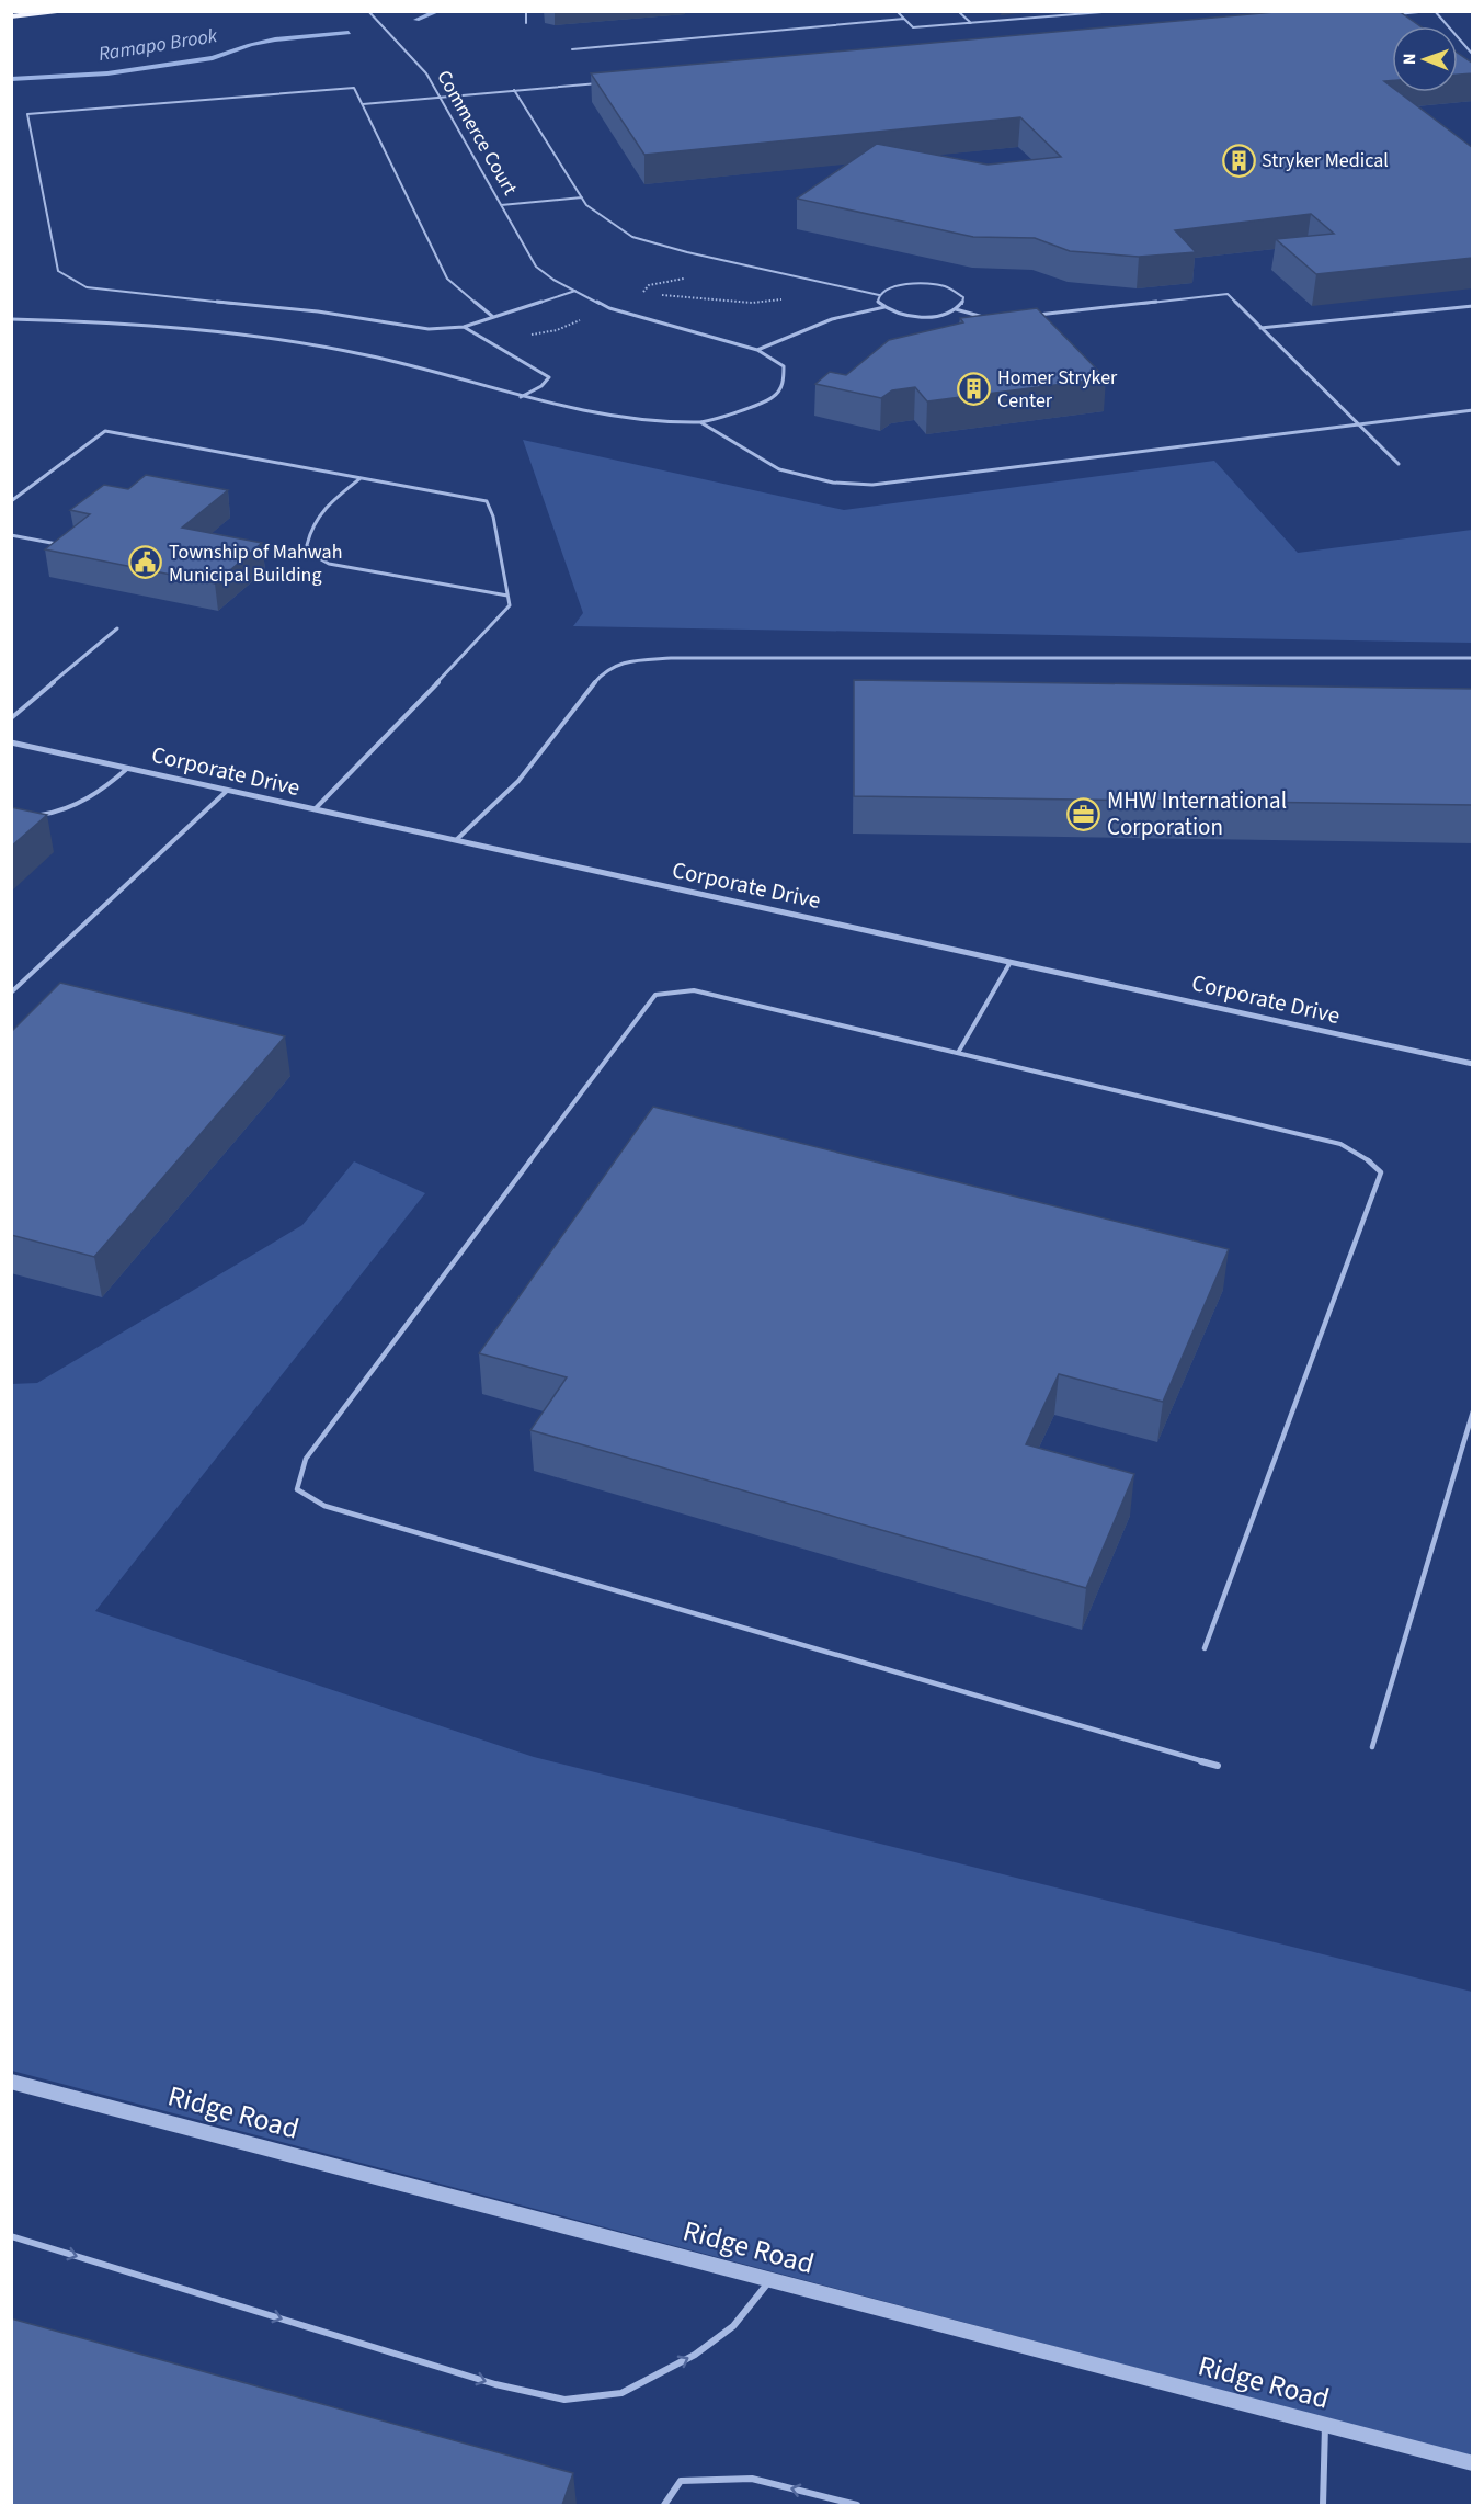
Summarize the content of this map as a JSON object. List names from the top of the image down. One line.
{"streets":{"street":["Corporate Drive","Ridge Road"],"lane":["Commerce Court"]},"water":["Ramapo Brook"],"places":{"building":["Stryker Medical","Homer Stryker Center"],"public building":["Township of Mahwah Municipal Building"],"office":["MHW International Corporation"]},"north":"left"}
